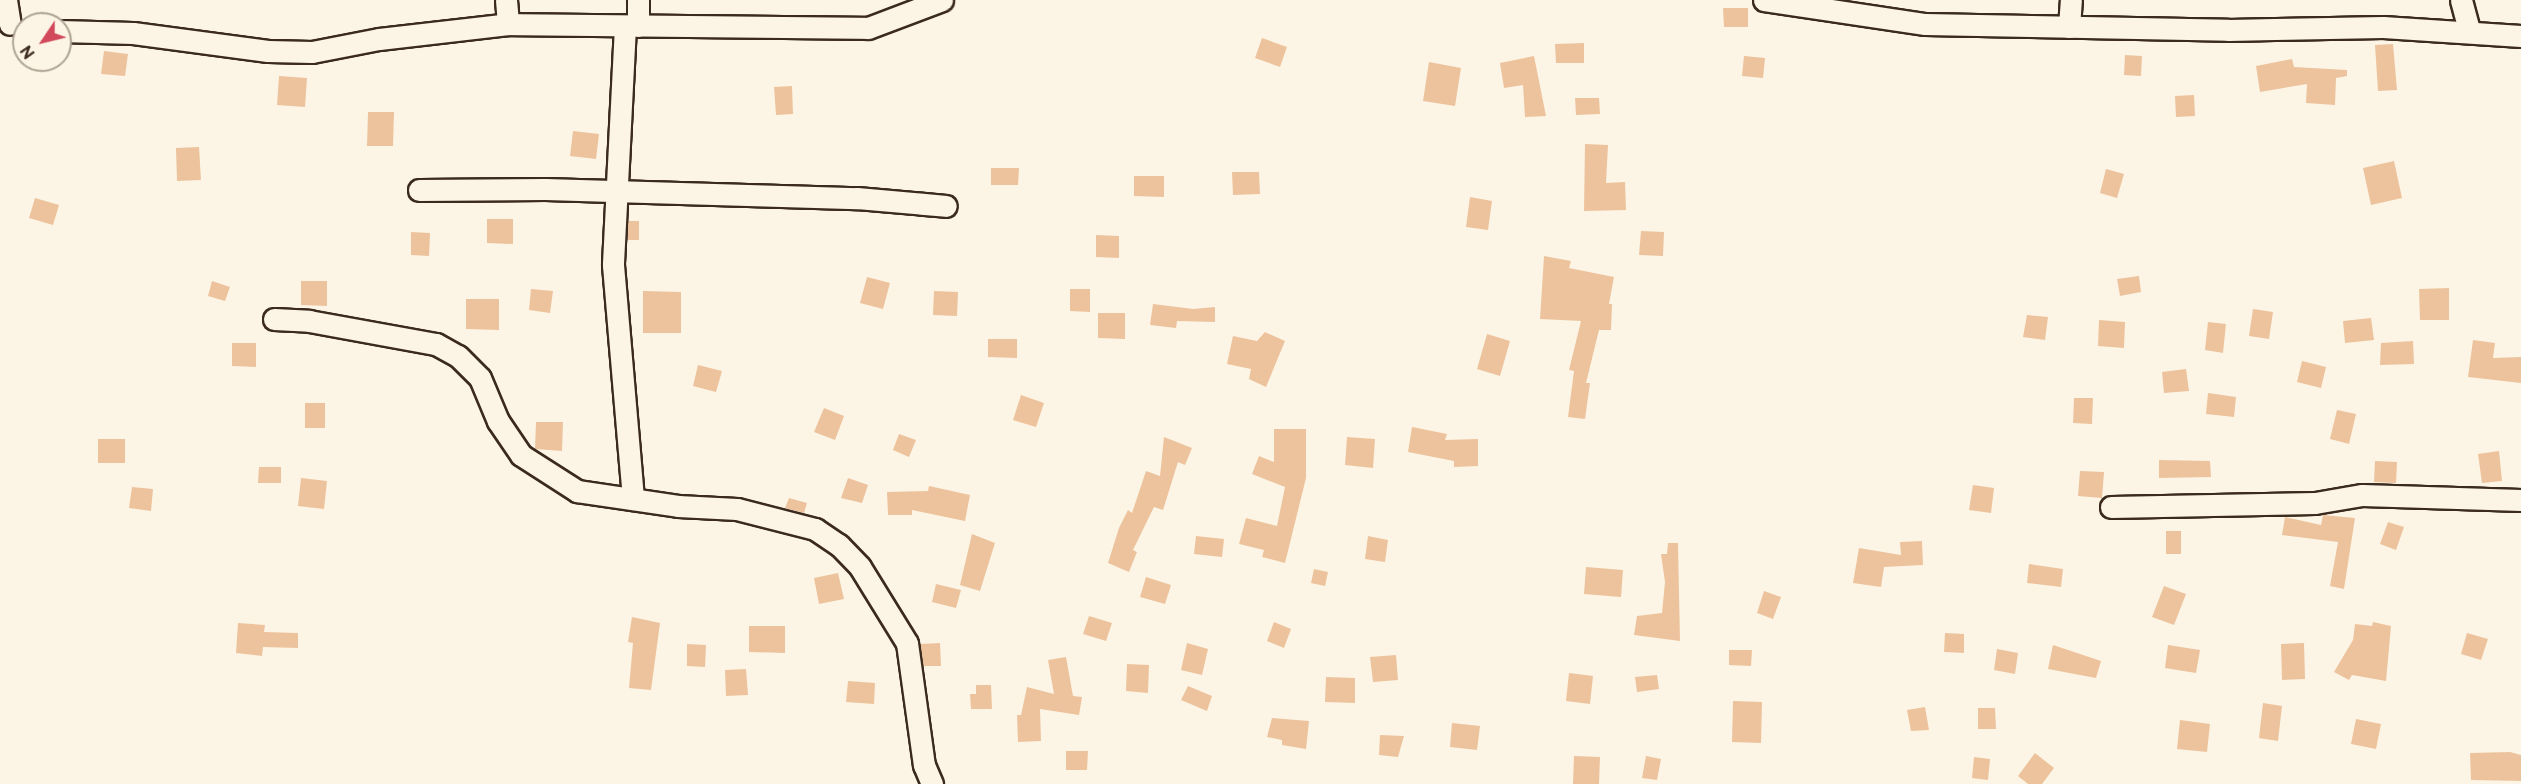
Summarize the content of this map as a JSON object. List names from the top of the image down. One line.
{"north":"bottom left"}
